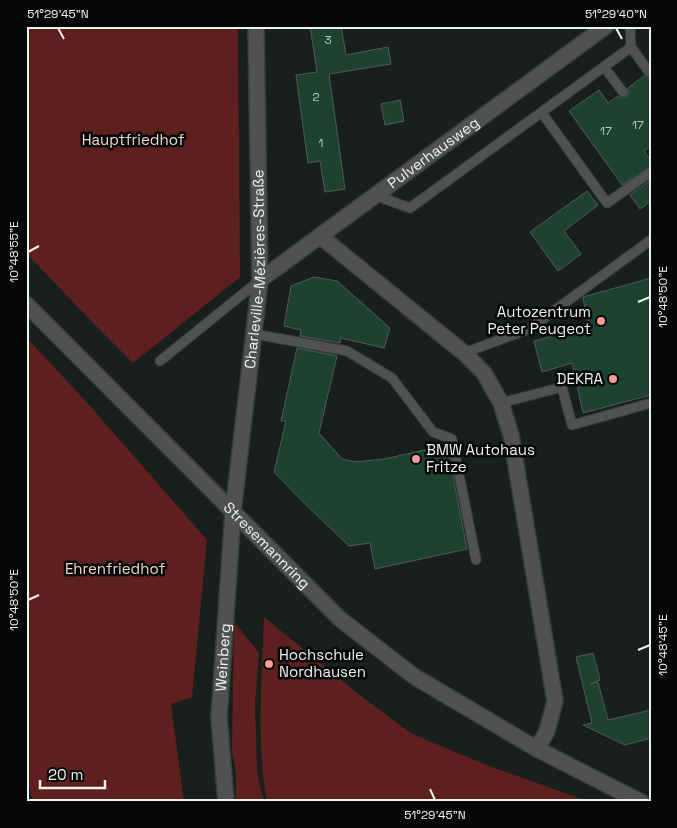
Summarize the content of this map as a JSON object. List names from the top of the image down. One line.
{"streets":{"street":["Pulverhausweg","Charleville-Mézières-Straße","Stresemannring","Weinberg"]},"crossings":[["Pulverhausweg","Charleville-Mézières-Straße"],["Charleville-Mézières-Straße","Stresemannring"],["Charleville-Mézières-Straße","Weinberg"],["Stresemannring","Weinberg"]],"parks":["Hauptfriedhof","Ehrenfriedhof"],"places":["Autozentrum Peter Peugeot","DEKRA","BMW Autohaus Fritze","Hochschule Nordhausen"],"house_numbers":["3","2","17","17","1"],"scale_bar":"20 m","coordinates":["51°29'45\"N","51°29'40\"N","10°48'55\"E","10°48'50\"E","10°48'45\"E"]}
